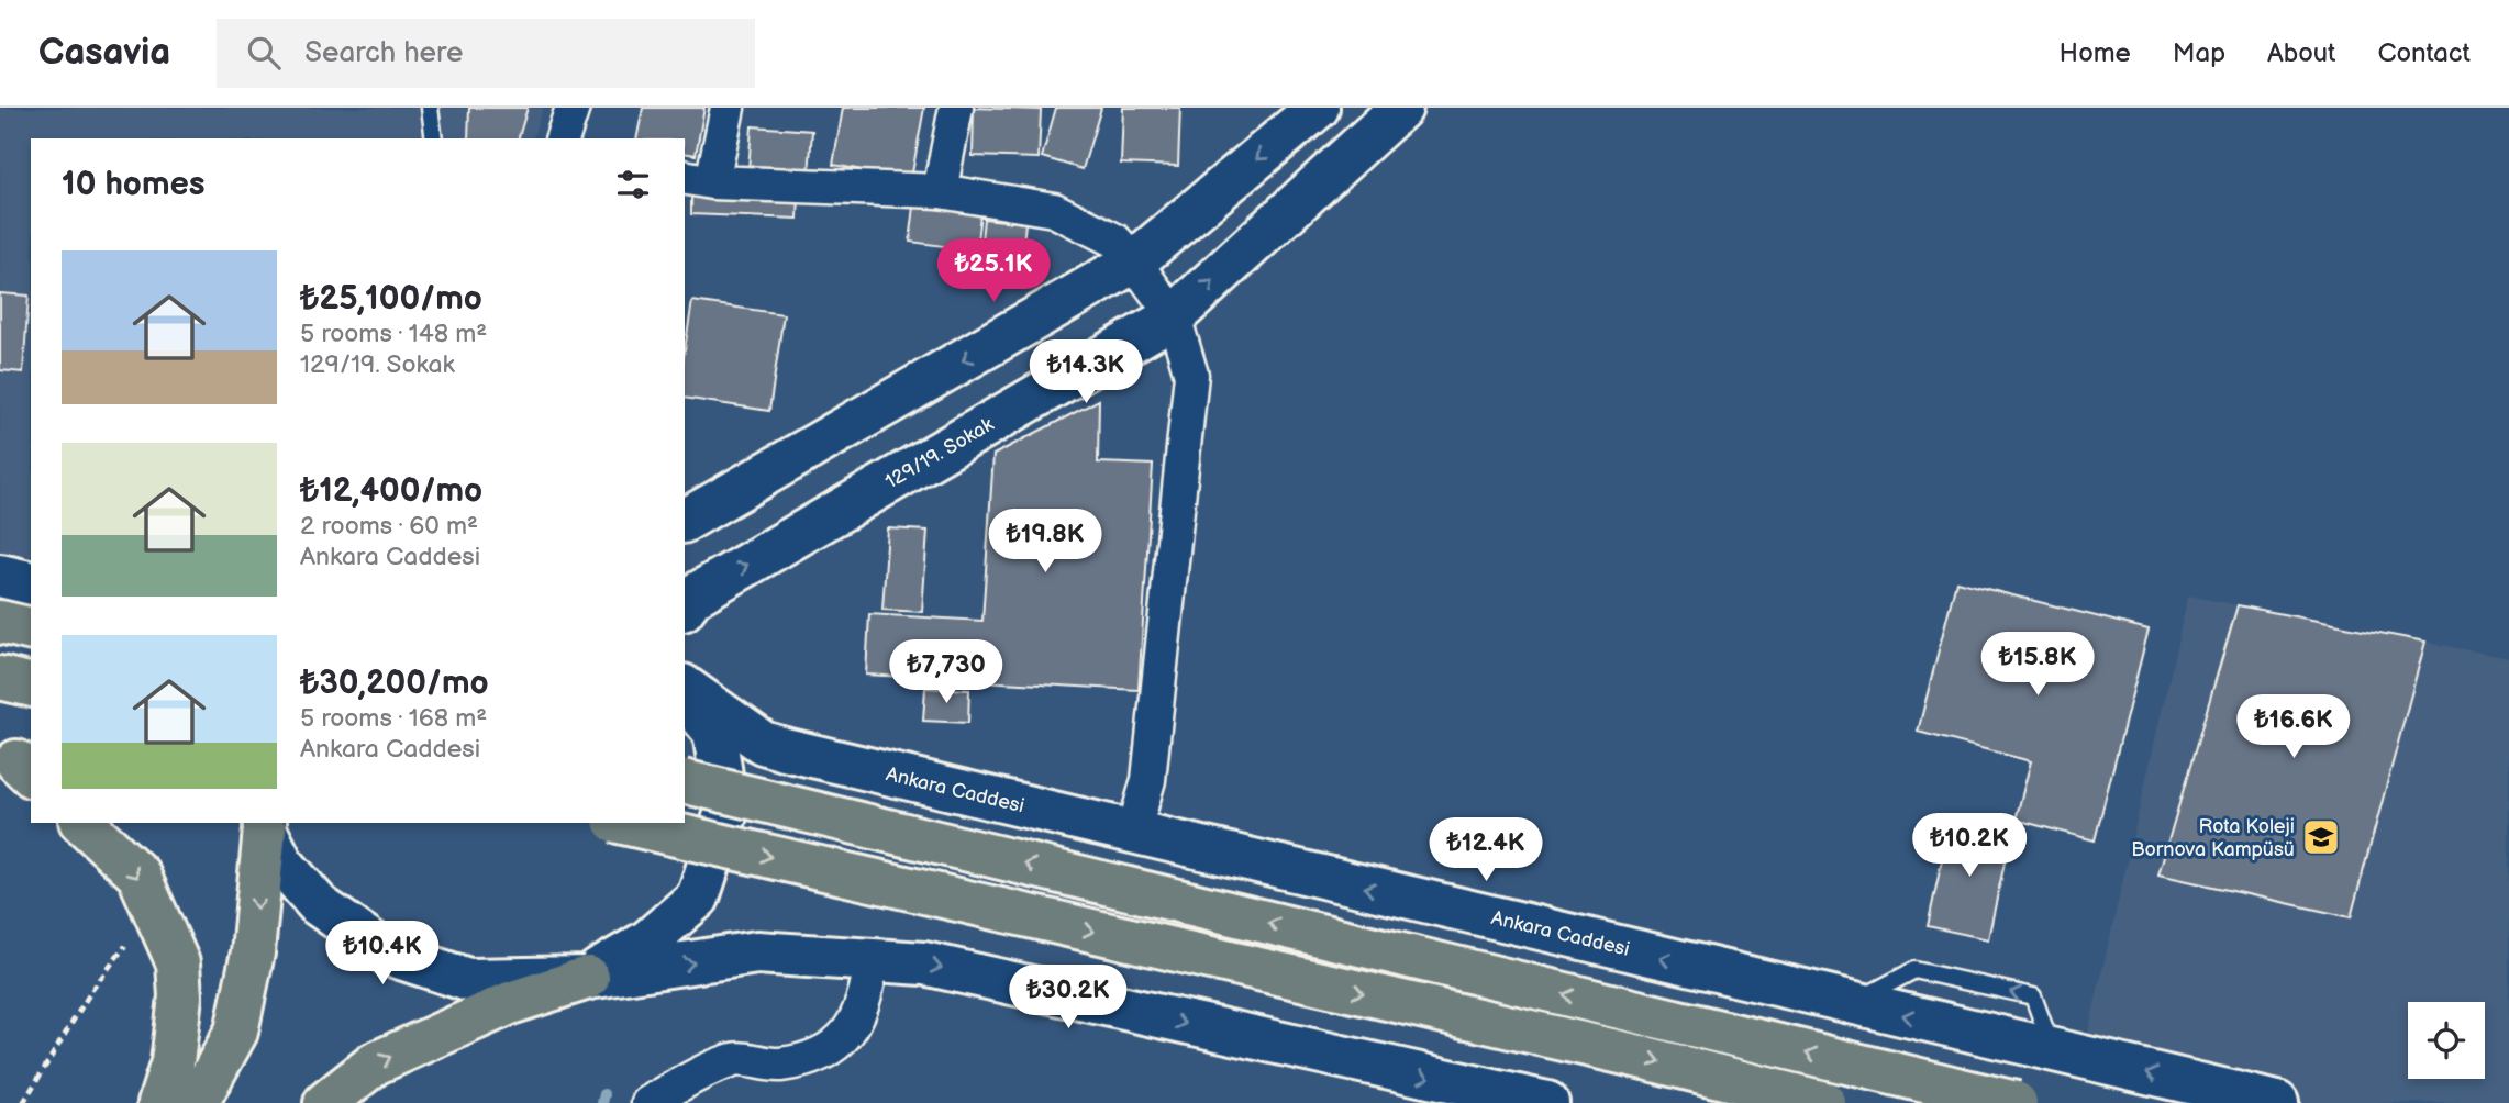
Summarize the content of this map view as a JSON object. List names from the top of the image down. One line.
{"streets":{"main road":["129/19. Sokak","Ankara Caddesi"]},"places":{"school or university":["Rota Koleji Bornova Kampüsü"]},"page":{"header":"Casavia","search":"Search here","nav":["Home","Map","About","Contact"],"heading":"10 homes","list":[{"name":"₺25,100/mo","note":"5 rooms · 148 m² · 129/19. Sokak"},{"name":"₺12,400/mo","note":"2 rooms · 60 m² · Ankara Caddesi"},{"name":"₺30,200/mo","note":"5 rooms · 168 m² · Ankara Caddesi"}],"price":["₺25.1K","₺14.3K","₺19.8K","₺15.8K","₺7,730","₺16.6K","₺10.2K","₺12.4K","₺10.4K","₺30.2K"]}}
